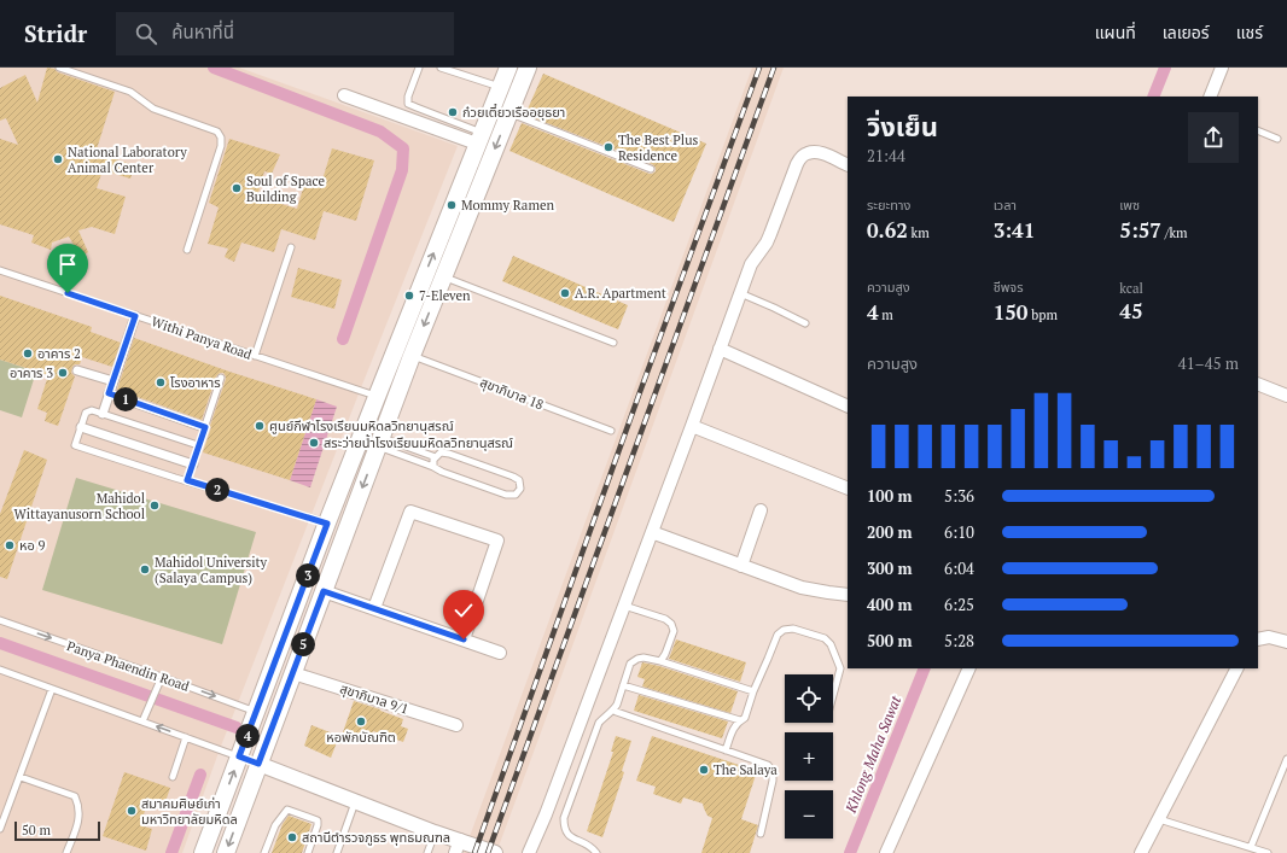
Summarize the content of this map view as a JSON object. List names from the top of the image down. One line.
{"streets":{"street":["สุขาภิบาล 9/1"],"lane":["Withi Panya Road","สุขาภิบาล 18","Panya Phaendin Road"]},"water":["Khlong Maha Sawat"],"places":["ก๋วยเตี๋ยวเรืออยุธยา","The Best Plus Residence","National Laboratory Animal Center","Soul of Space Building","Mommy Ramen","A.R. Apartment","7-Eleven","อาคาร 2","อาคาร 3","โรงอาหาร","ศูนย์กีฬาโรงเรียนมหิดลวิทยานุสรณ์","สระว่ายน้ำโรงเรียนมหิดลวิทยานุสรณ์","Mahidol Wittayanusorn School","หอ 9","Mahidol University (Salaya Campus)","หอพักบัณฑิต","The Salaya","สมาคมศิษย์เก่า มหาวิทยาลัยมหิดล","สถานีตำรวจภูธร พุทธมณฑล"],"scale_bar":"50 m","page":{"header":"Stridr","search":"ค้นหาที่นี่","nav":["แผนที่","เลเยอร์","แชร์"],"heading":["วิ่งเย็น","21:44"],"stats":[["ระยะทาง","0.62 km"],["เวลา","3:41"],["เพซ","5:57 /km"],["ความสูง","4 m"],["ชีพจร","150 bpm"],["kcal","45"]],"chart":["ความสูง","41–45 m"],"pins":["1","2","3","5","4"],"list":[{"name":"100 m","note":"5:36"},{"name":"200 m","note":"6:10"},{"name":"300 m","note":"6:04"},{"name":"400 m","note":"6:25"},{"name":"500 m","note":"5:28"}],"map_buttons":["+","−"],"scale":"50 m"}}
